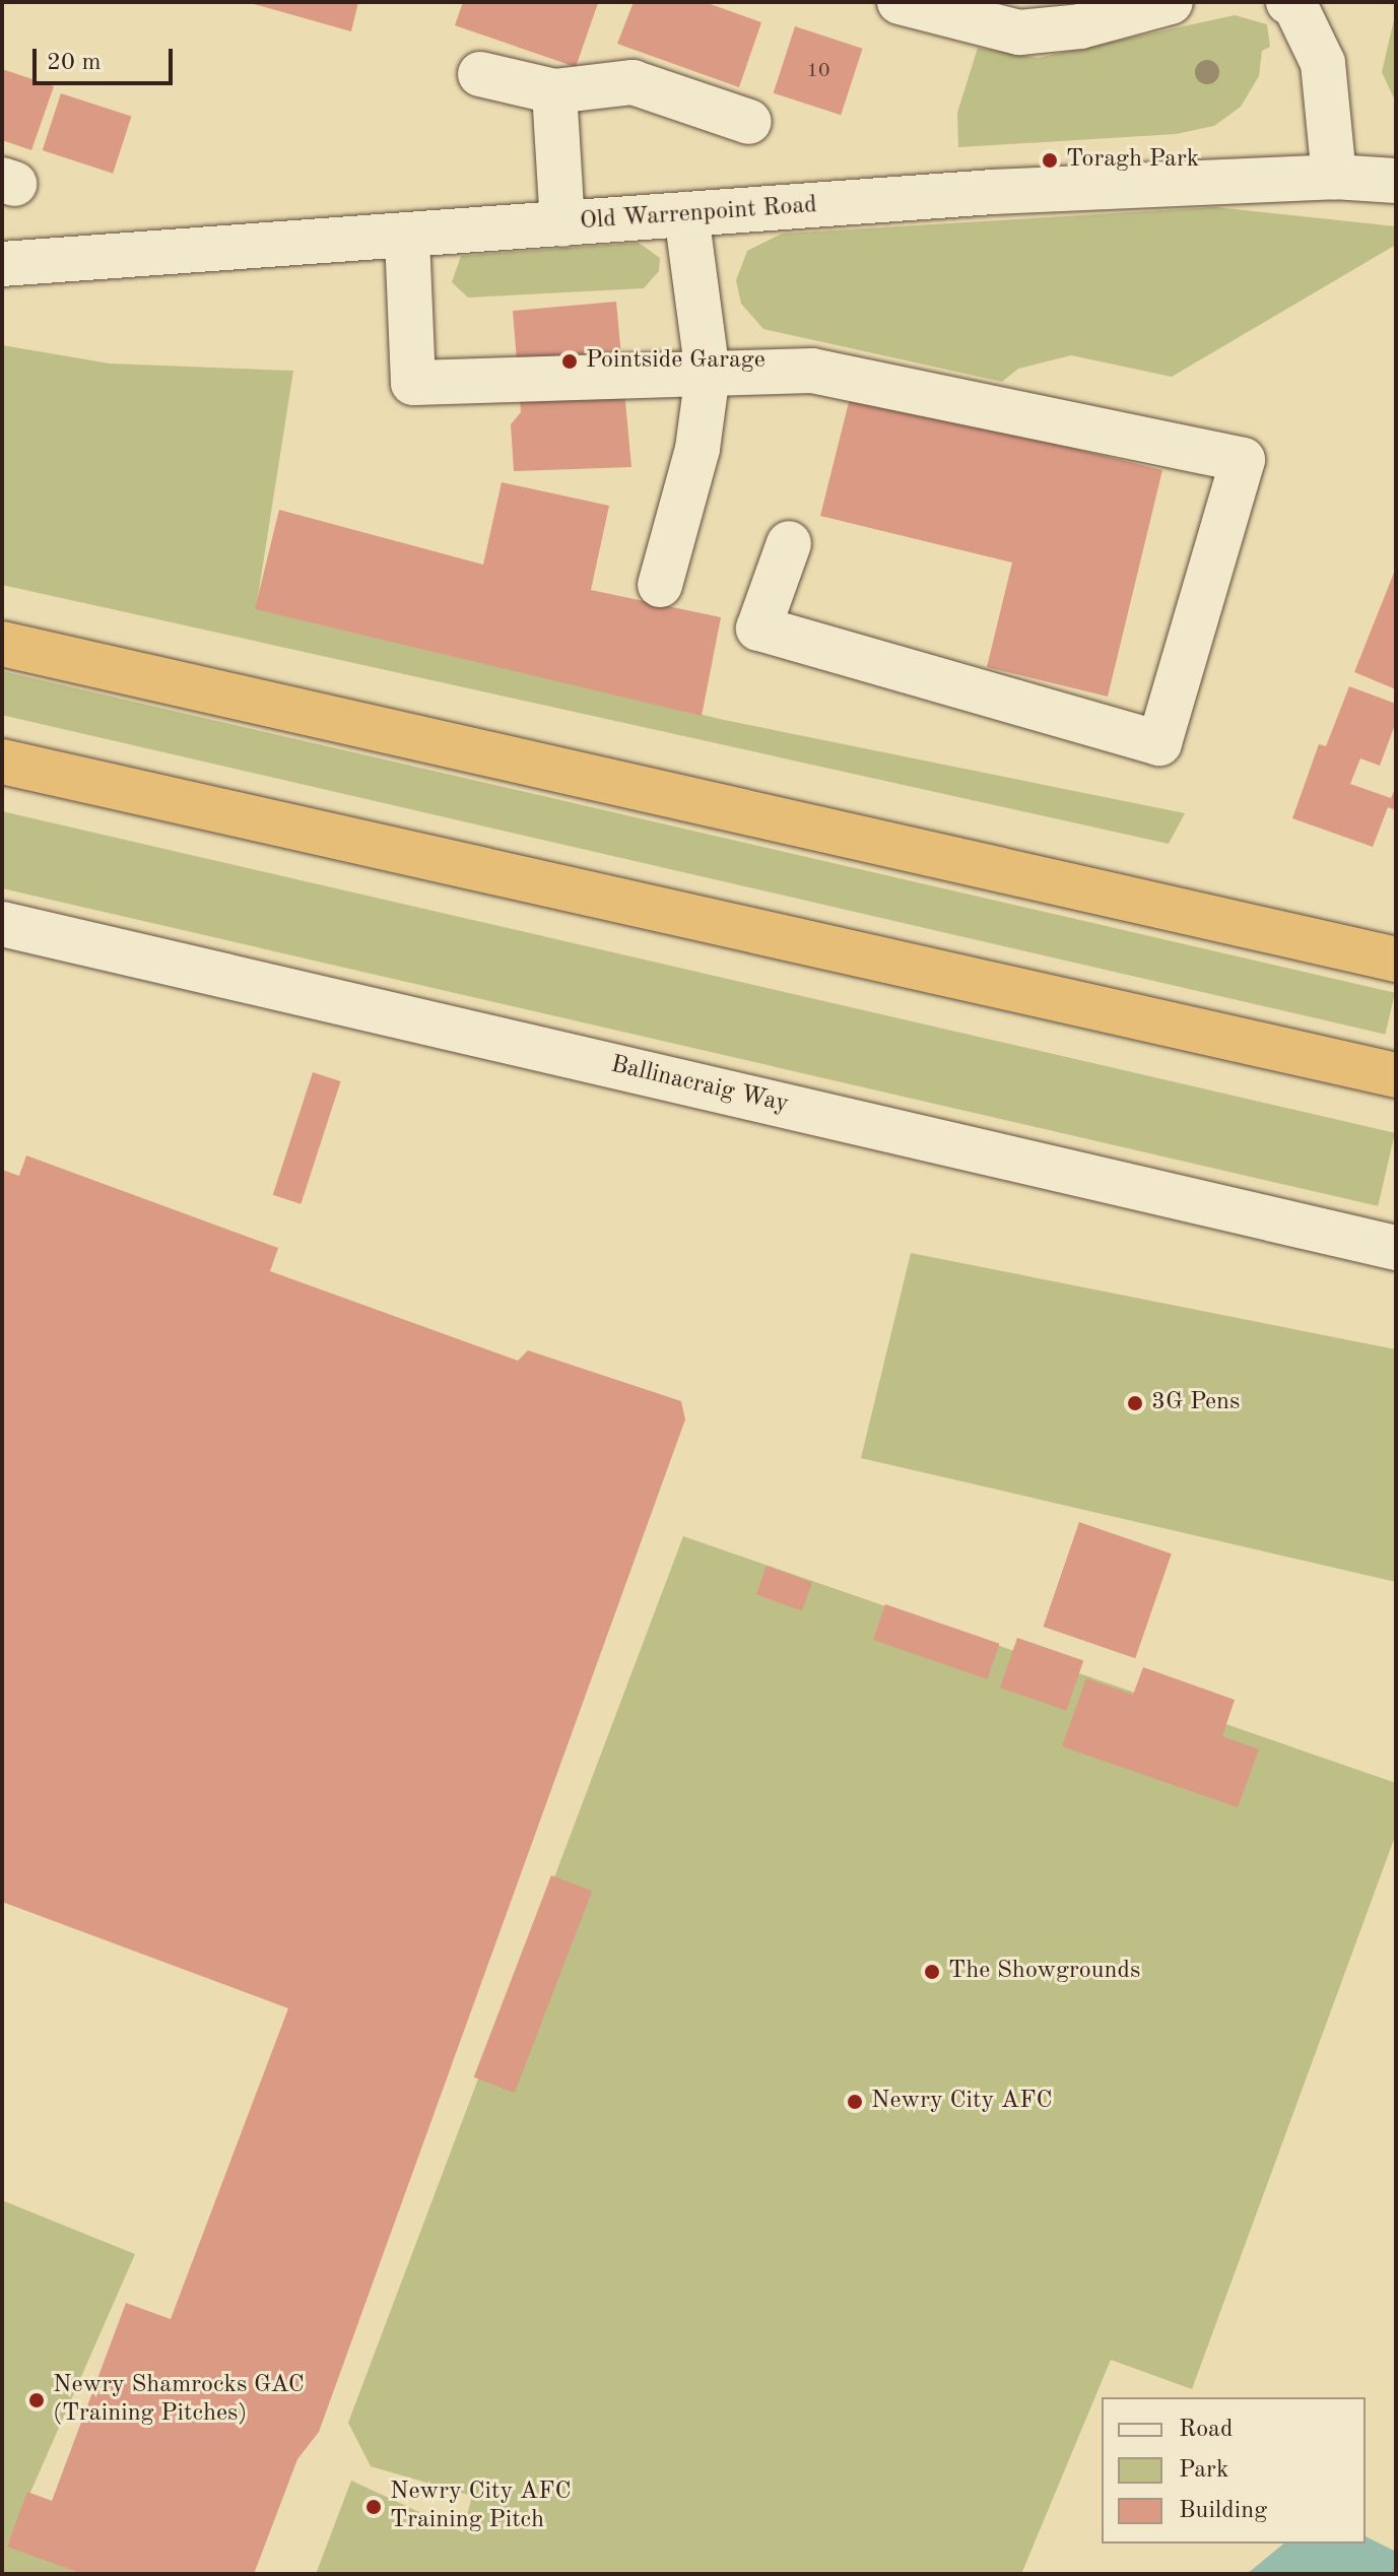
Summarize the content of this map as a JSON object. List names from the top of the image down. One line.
{"streets":{"street":["Old Warrenpoint Road","Ballinacraig Way"]},"places":["Toragh Park","Pointside Garage","3G Pens","The Showgrounds","Newry City AFC","Newry Shamrocks GAC (Training Pitches)","Newry City AFC Training Pitch"],"house_numbers":["10"],"legend":["Road","Park","Building"],"scale_bar":"20 m"}
